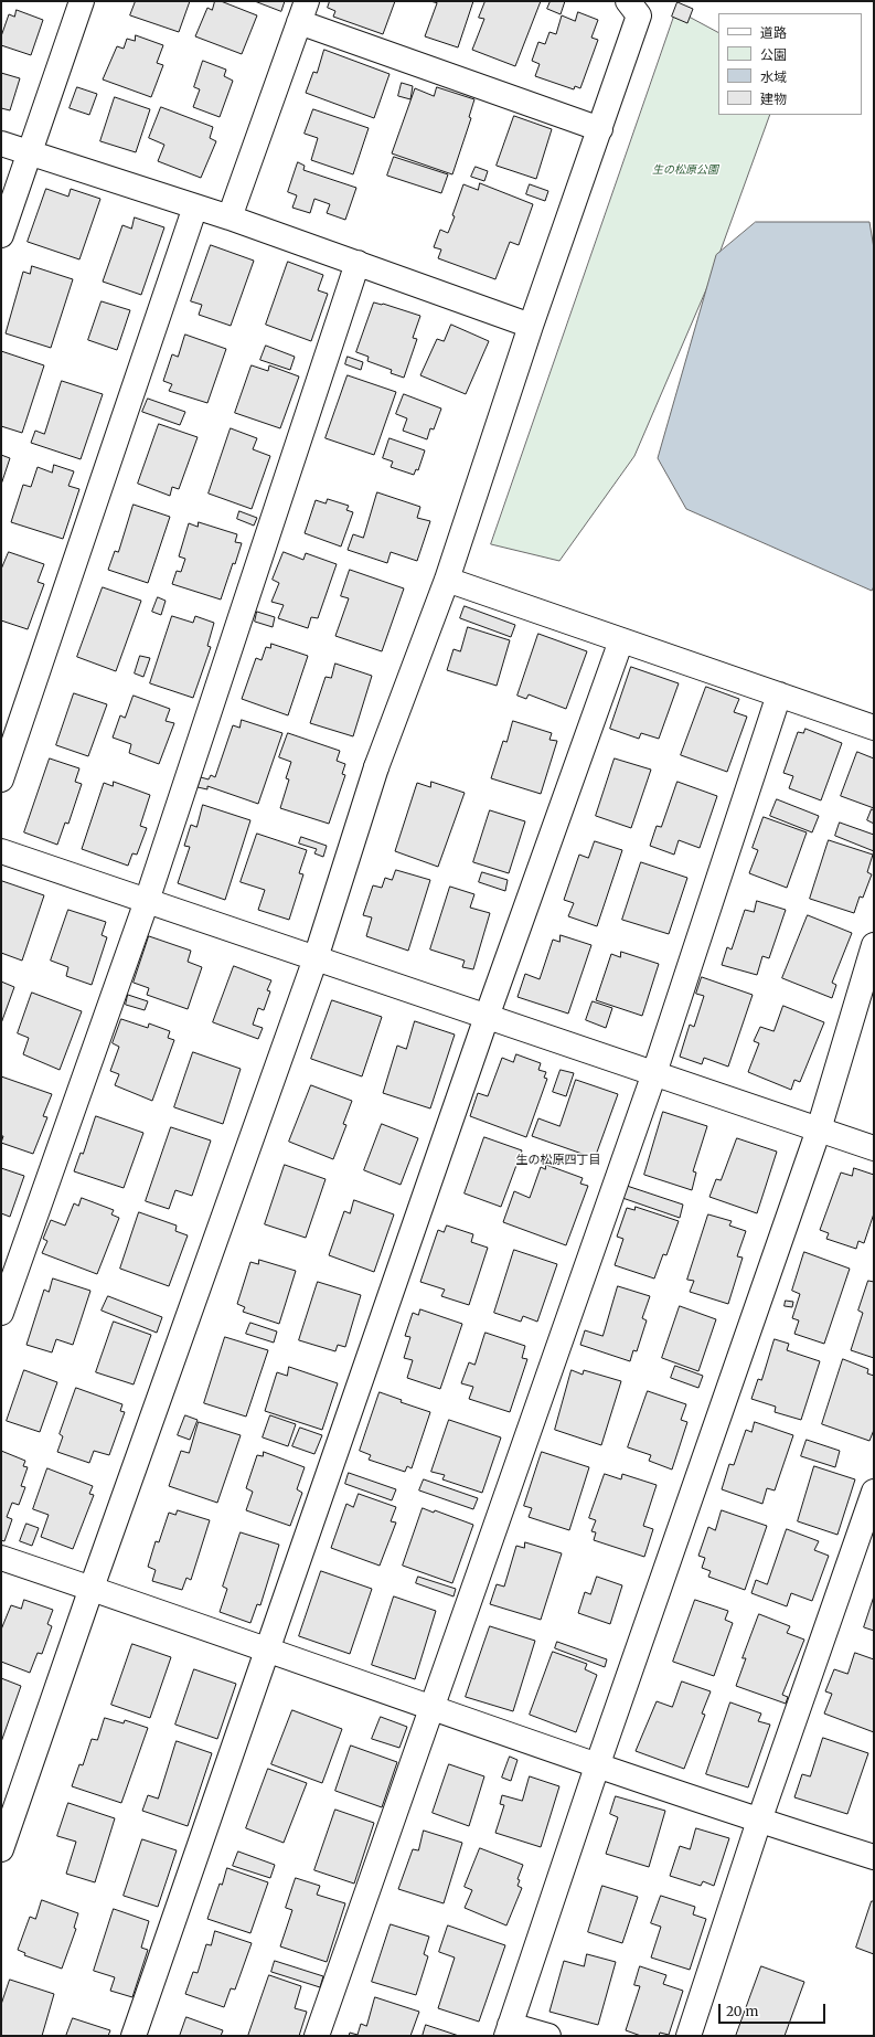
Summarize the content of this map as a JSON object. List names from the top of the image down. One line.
{"districts":["生の松原四丁目"],"parks":["生の松原公園"],"legend":["道路","公園","水域","建物"],"scale_bar":"20 m"}
